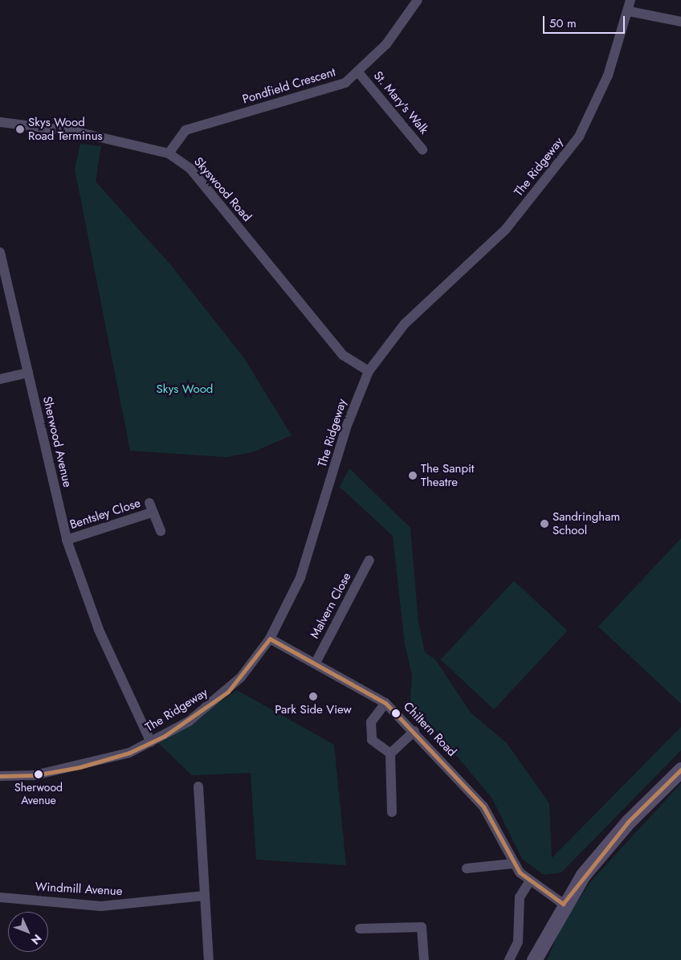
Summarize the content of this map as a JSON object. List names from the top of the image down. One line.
{"streets":{"street":["Pondfield Crescent","St. Mary's Walk","The Ridgeway","Skyswood Road","Sherwood Avenue","Bentsley Close","Malvern Close","Chiltern Road","Windmill Avenue"]},"crossings":[["Pondfield Crescent","St. Mary's Walk"],["Pondfield Crescent","Skyswood Road"],["The Ridgeway","Skyswood Road"],["The Ridgeway","Sherwood Avenue"],["The Ridgeway","Chiltern Road"],["Sherwood Avenue","Bentsley Close"],["Malvern Close","Chiltern Road"]],"parks":["Skys Wood"],"places":["Skys Wood Road Terminus","The Sanpit Theatre","Sandringham School","Park Side View","Sherwood Avenue"],"scale_bar":"50 m","north":"bottom right"}
